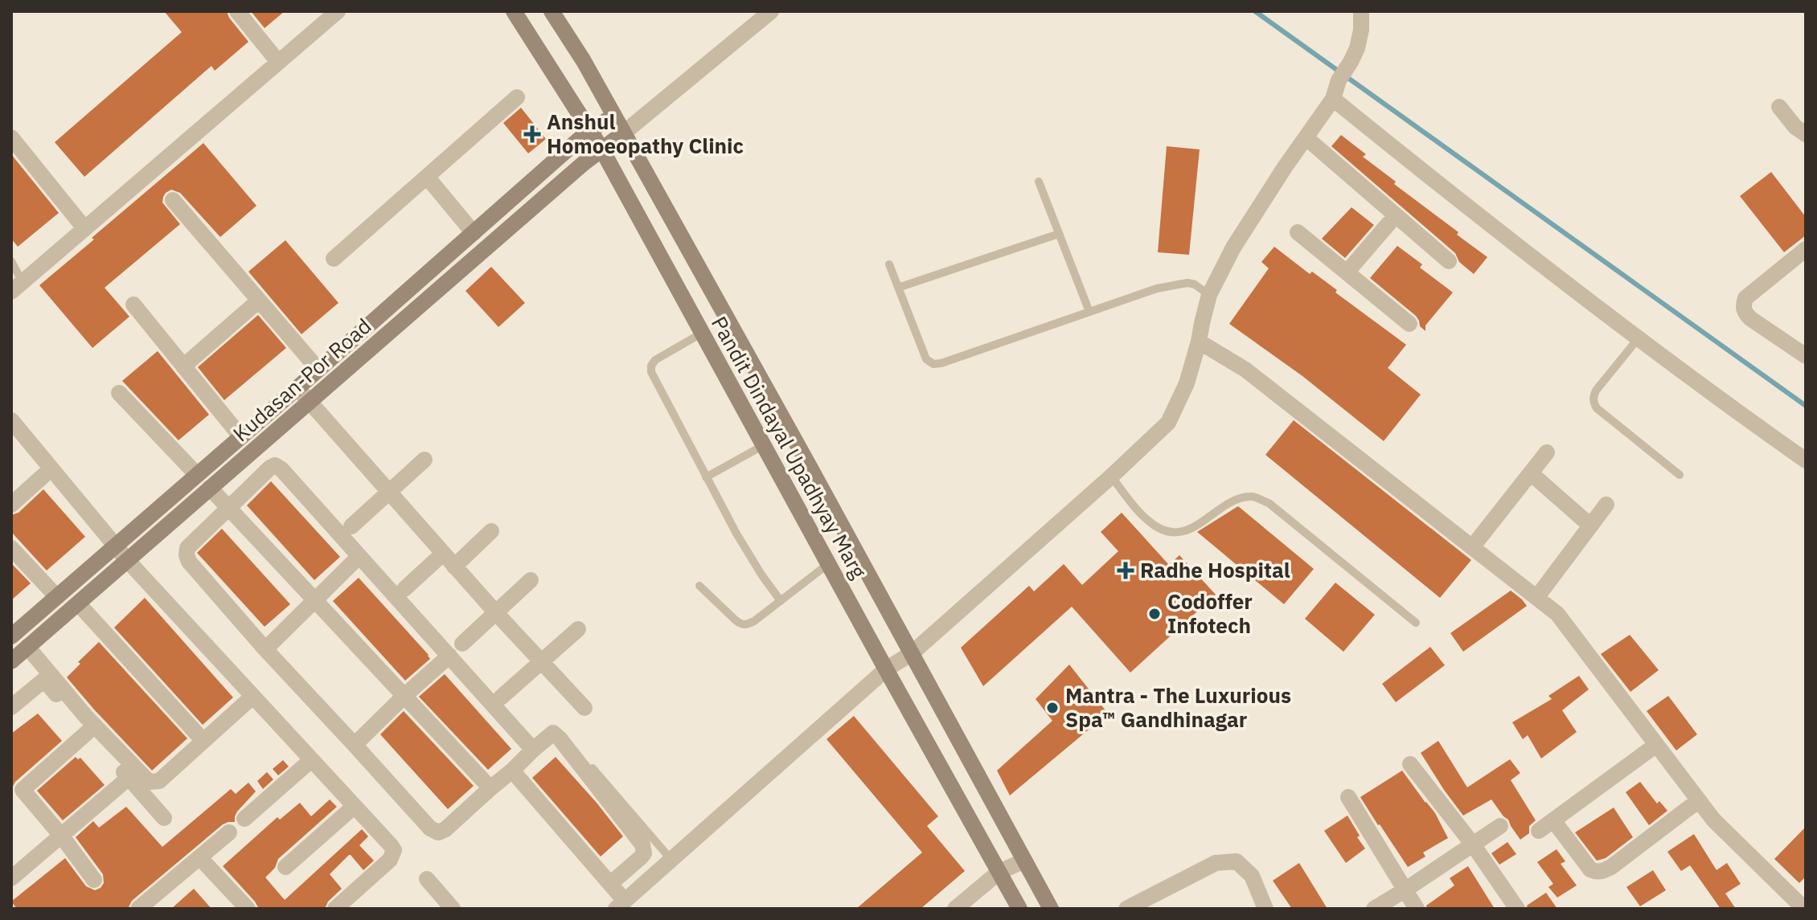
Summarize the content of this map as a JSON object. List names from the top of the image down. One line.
{"streets":{"street":["Kudasan-Por Road","Pandit Dindayal Upadhyay Marg"]},"crossings":[["Kudasan-Por Road","Pandit Dindayal Upadhyay Marg"]],"places":{"health":["Anshul Homoeopathy Clinic","Radhe Hospital"],"other":["Codoffer Infotech","Mantra - The Luxurious Spa™ Gandhinagar"]}}
